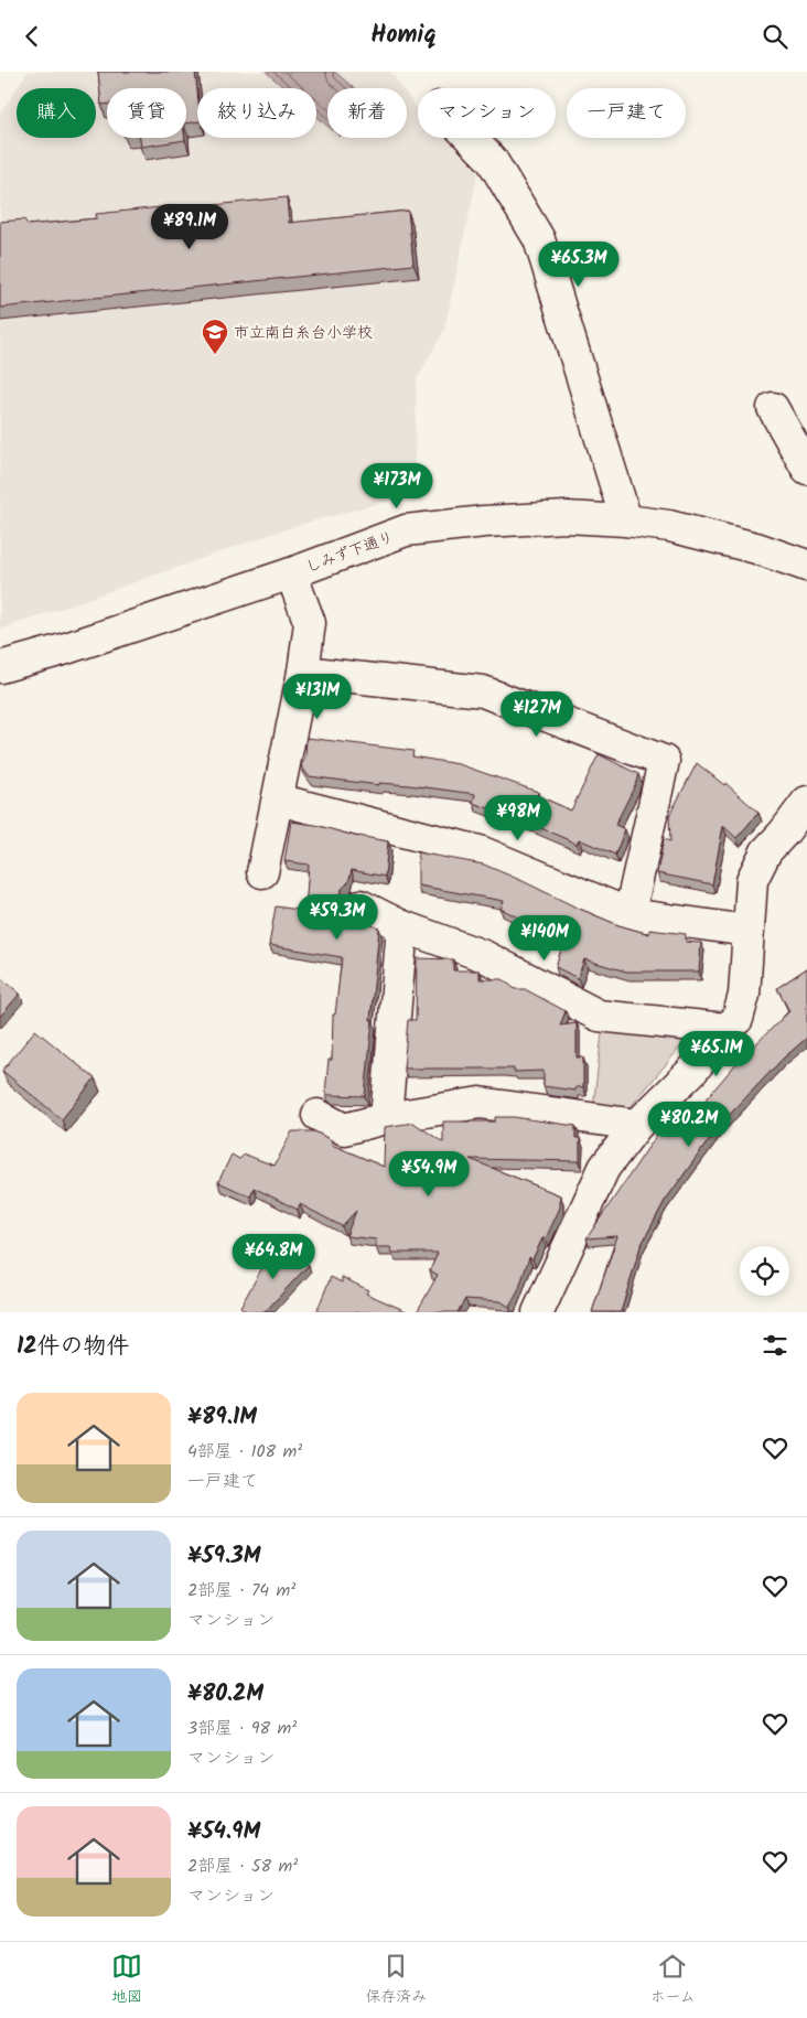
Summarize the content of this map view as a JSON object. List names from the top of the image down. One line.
{"streets":{"street":["しみず下通り"]},"places":{"school or university":["市立南白糸台小学校"]},"page":{"header":"Homiq","chip":["購入","賃貸","絞り込み","新着","マンション","一戸建て"],"price":["¥89.1M","¥65.3M","¥173M","¥131M","¥127M","¥98M","¥59.3M","¥140M","¥65.1M","¥80.2M","¥54.9M","¥64.8M"],"heading":"12件の物件","list":[{"name":"¥89.1M","note":"4部屋 · 108 m² · 一戸建て"},{"name":"¥59.3M","note":"2部屋 · 74 m² · マンション"},{"name":"¥80.2M","note":"3部屋 · 98 m² · マンション"},{"name":"¥54.9M","note":"2部屋 · 58 m² · マンション"}],"tabs":["地図","保存済み","ホーム"]}}
